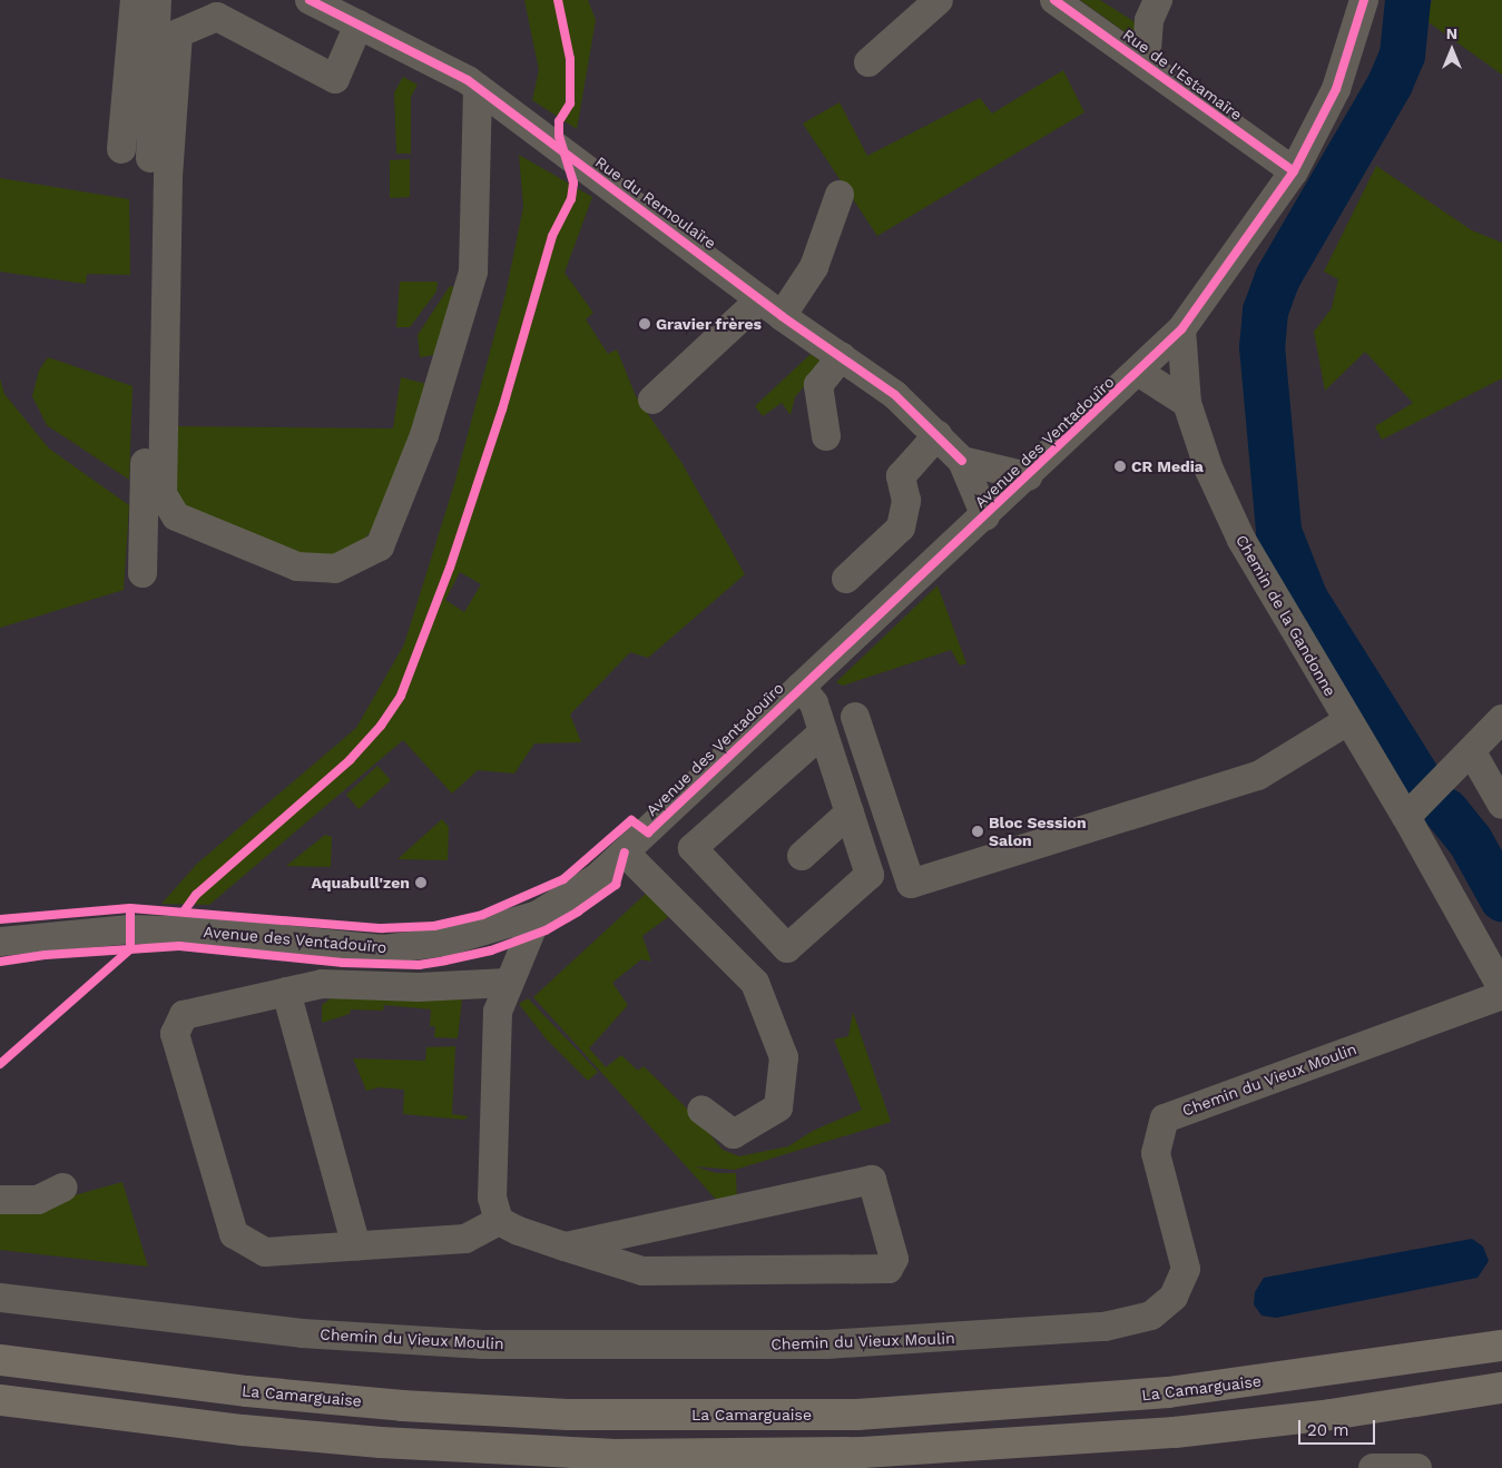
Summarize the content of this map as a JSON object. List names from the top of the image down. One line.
{"streets":{"highway":["La Camarguaise"],"street":["Rue de l'Estamaïre","Rue du Remoulaïre","Avenue des Ventadouïro","Chemin de la Gandonne","Chemin du Vieux Moulin"]},"crossings":[["Rue de l'Estamaïre","Avenue des Ventadouïro"],["Rue du Remoulaïre","Avenue des Ventadouïro"],["Avenue des Ventadouïro","Chemin de la Gandonne"]],"places":["Gravier frères","CR Media","Bloc Session Salon","Aquabull'zen"],"scale_bar":"20 m","north":"top"}
